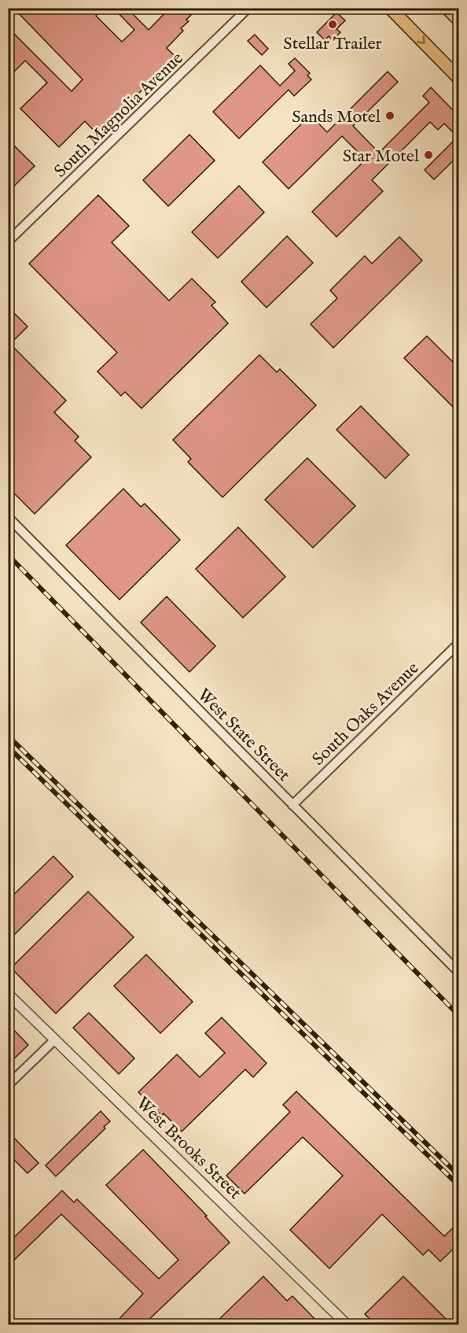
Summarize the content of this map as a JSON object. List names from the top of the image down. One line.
{"streets":{"street":["South Magnolia Avenue","South Oaks Avenue","West State Street","West Brooks Street"]},"crossings":[["South Oaks Avenue","West State Street"]],"places":["Stellar Trailer","Sands Motel","Star Motel"]}
